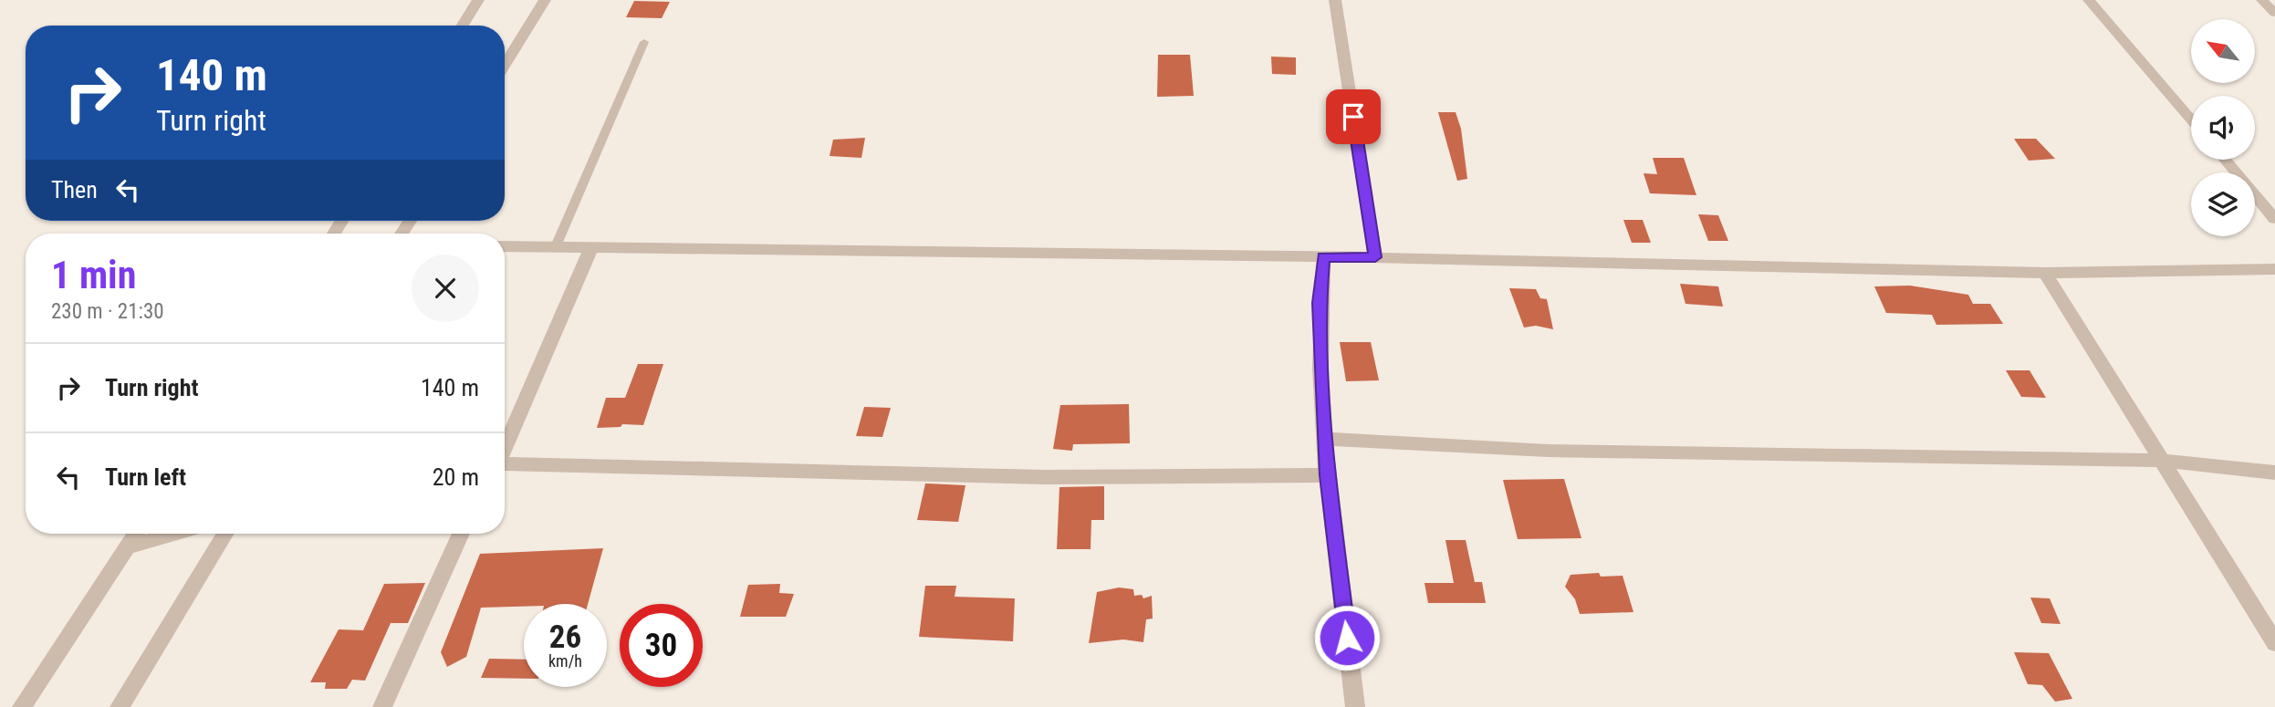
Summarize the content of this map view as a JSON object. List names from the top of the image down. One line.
{"north":"top left","page":{"turn":["140 m","Turn right"],"then":"Then","heading":["1 min","230 m · 21:30"],"list":[{"name":"Turn right","value":"140 m"},{"name":"Turn left","value":"20 m"}],"speed":"26 km/h","limit":"30"}}
